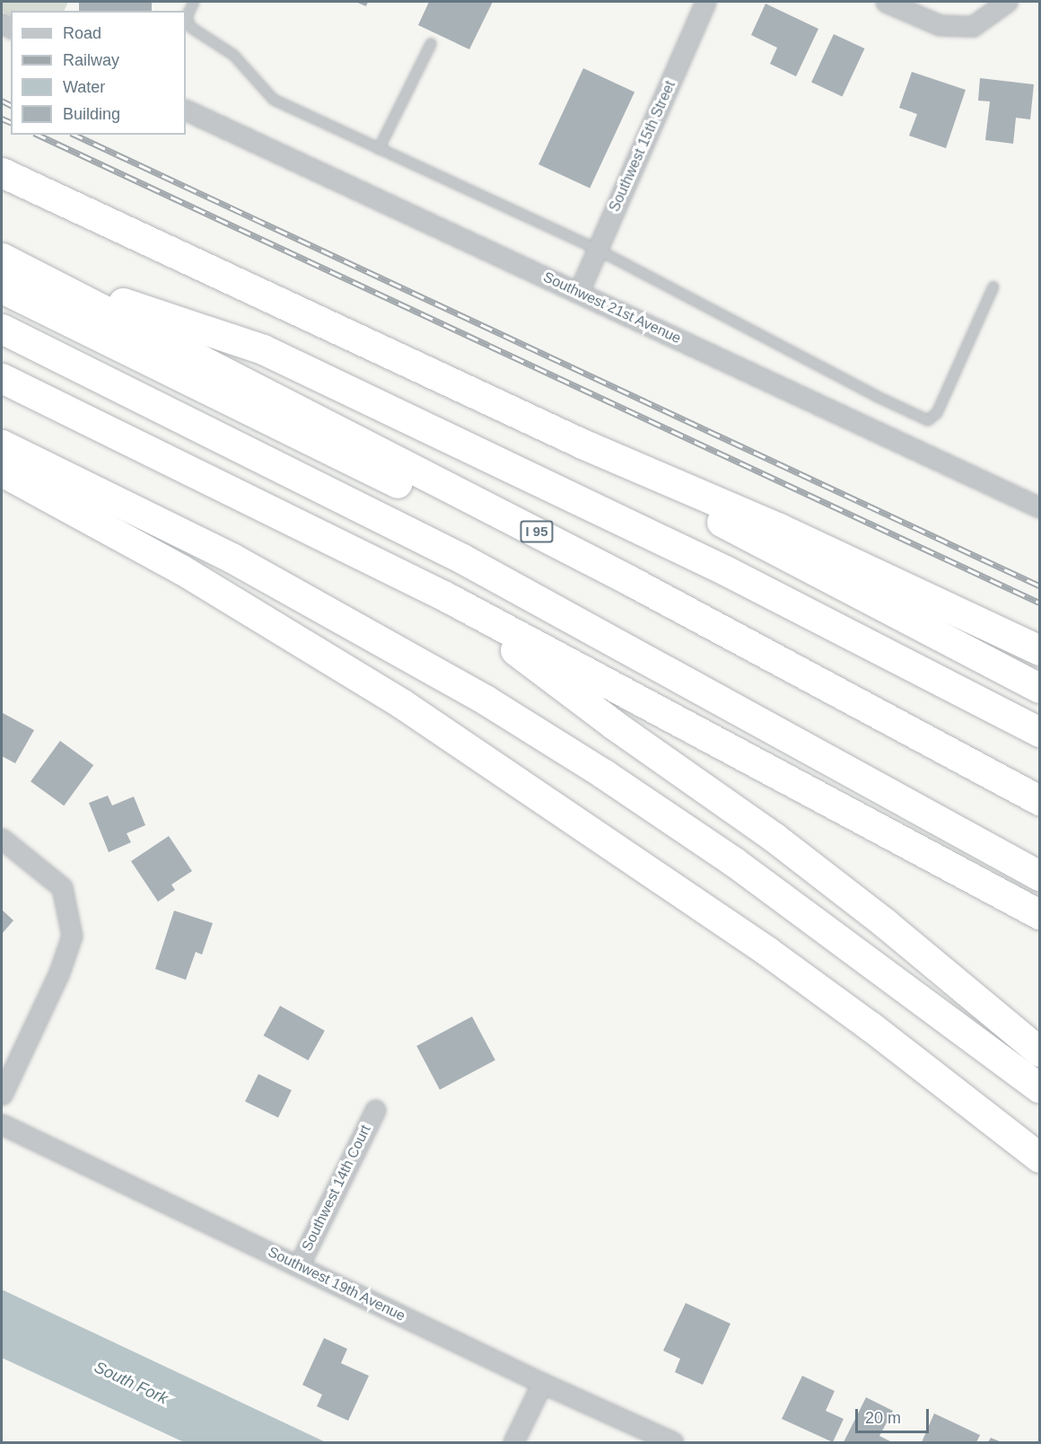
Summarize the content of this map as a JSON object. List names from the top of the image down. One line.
{"streets":{"highway":["I 95"],"street":["Southwest 15th Street","Southwest 21st Avenue","Southwest 14th Court","Southwest 19th Avenue"]},"crossings":[["Southwest 15th Street","Southwest 21st Avenue"],["Southwest 14th Court","Southwest 19th Avenue"]],"water":["South Fork"],"legend":["Road","Railway","Water","Building"],"scale_bar":"20 m"}
